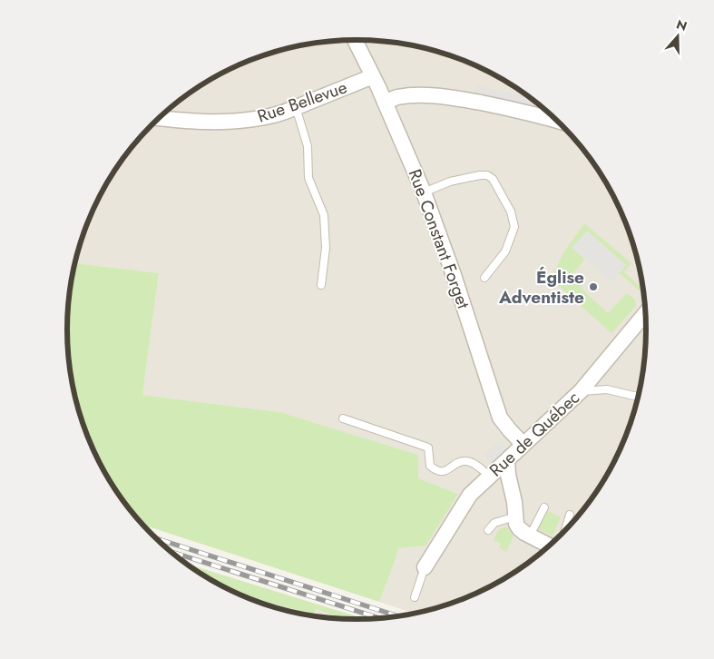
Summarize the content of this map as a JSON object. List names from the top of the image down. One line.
{"streets":{"street":["Rue Bellevue","Rue Constant Forget","Rue de Québec"]},"crossings":[["Rue Bellevue","Rue Constant Forget"],["Rue Constant Forget","Rue de Québec"]],"places":["Église Adventiste"],"north":"top"}
